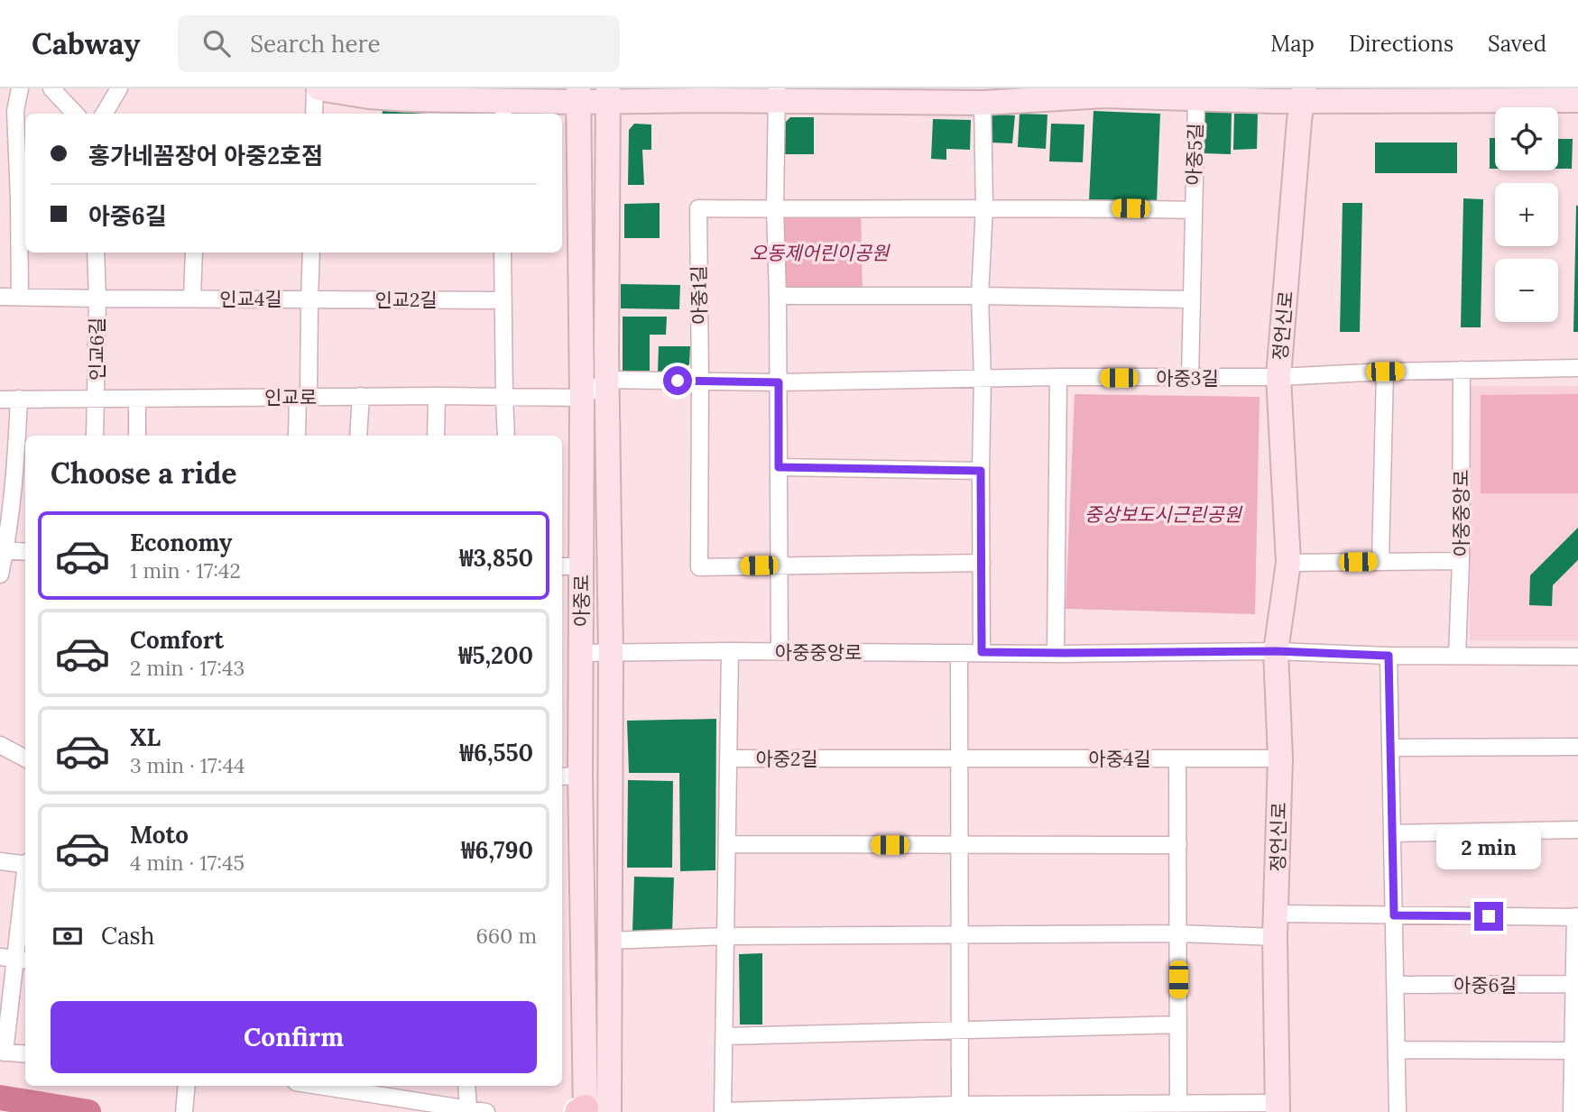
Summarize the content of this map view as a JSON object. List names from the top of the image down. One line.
{"streets":{"street":["아중5길","아중1길","인교4길","인교2길","정언신로","인교6길","아중3길","인교로","아중중앙로","아중로","아중2길","아중4길","아중6길"]},"crossings":[["아중5길","아중1길"],["아중5길","아중3길"],["인교4길","인교2길"],["인교4길","인교6길"],["인교4길","인교로"],["정언신로","아중3길"],["정언신로","아중중앙로"],["정언신로","아중4길"],["인교6길","인교로"],["아중3길","아중중앙로"],["인교로","아중로"],["아중중앙로","아중로"],["아중중앙로","아중2길"],["아중2길","아중4길"]],"parks":["오동제어린이공원","중상보도시근린공원"],"page":{"header":"Cabway","search":"Search here","nav":["Map","Directions","Saved"],"map_buttons":["+","−"],"banner":["홍가네꼼장어 아중2호점","아중6길"],"heading":"Choose a ride","list":[{"name":"Economy","note":"1 min · 17:42","value":"₩3,850"},{"name":"Comfort","note":"2 min · 17:43","value":"₩5,200"},{"name":"XL","note":"3 min · 17:44","value":"₩6,550"},{"name":"Moto","note":"4 min · 17:45","value":"₩6,790"}],"bubble":"2 min","pay":["Cash","660 m"],"buttons":"Confirm"}}
